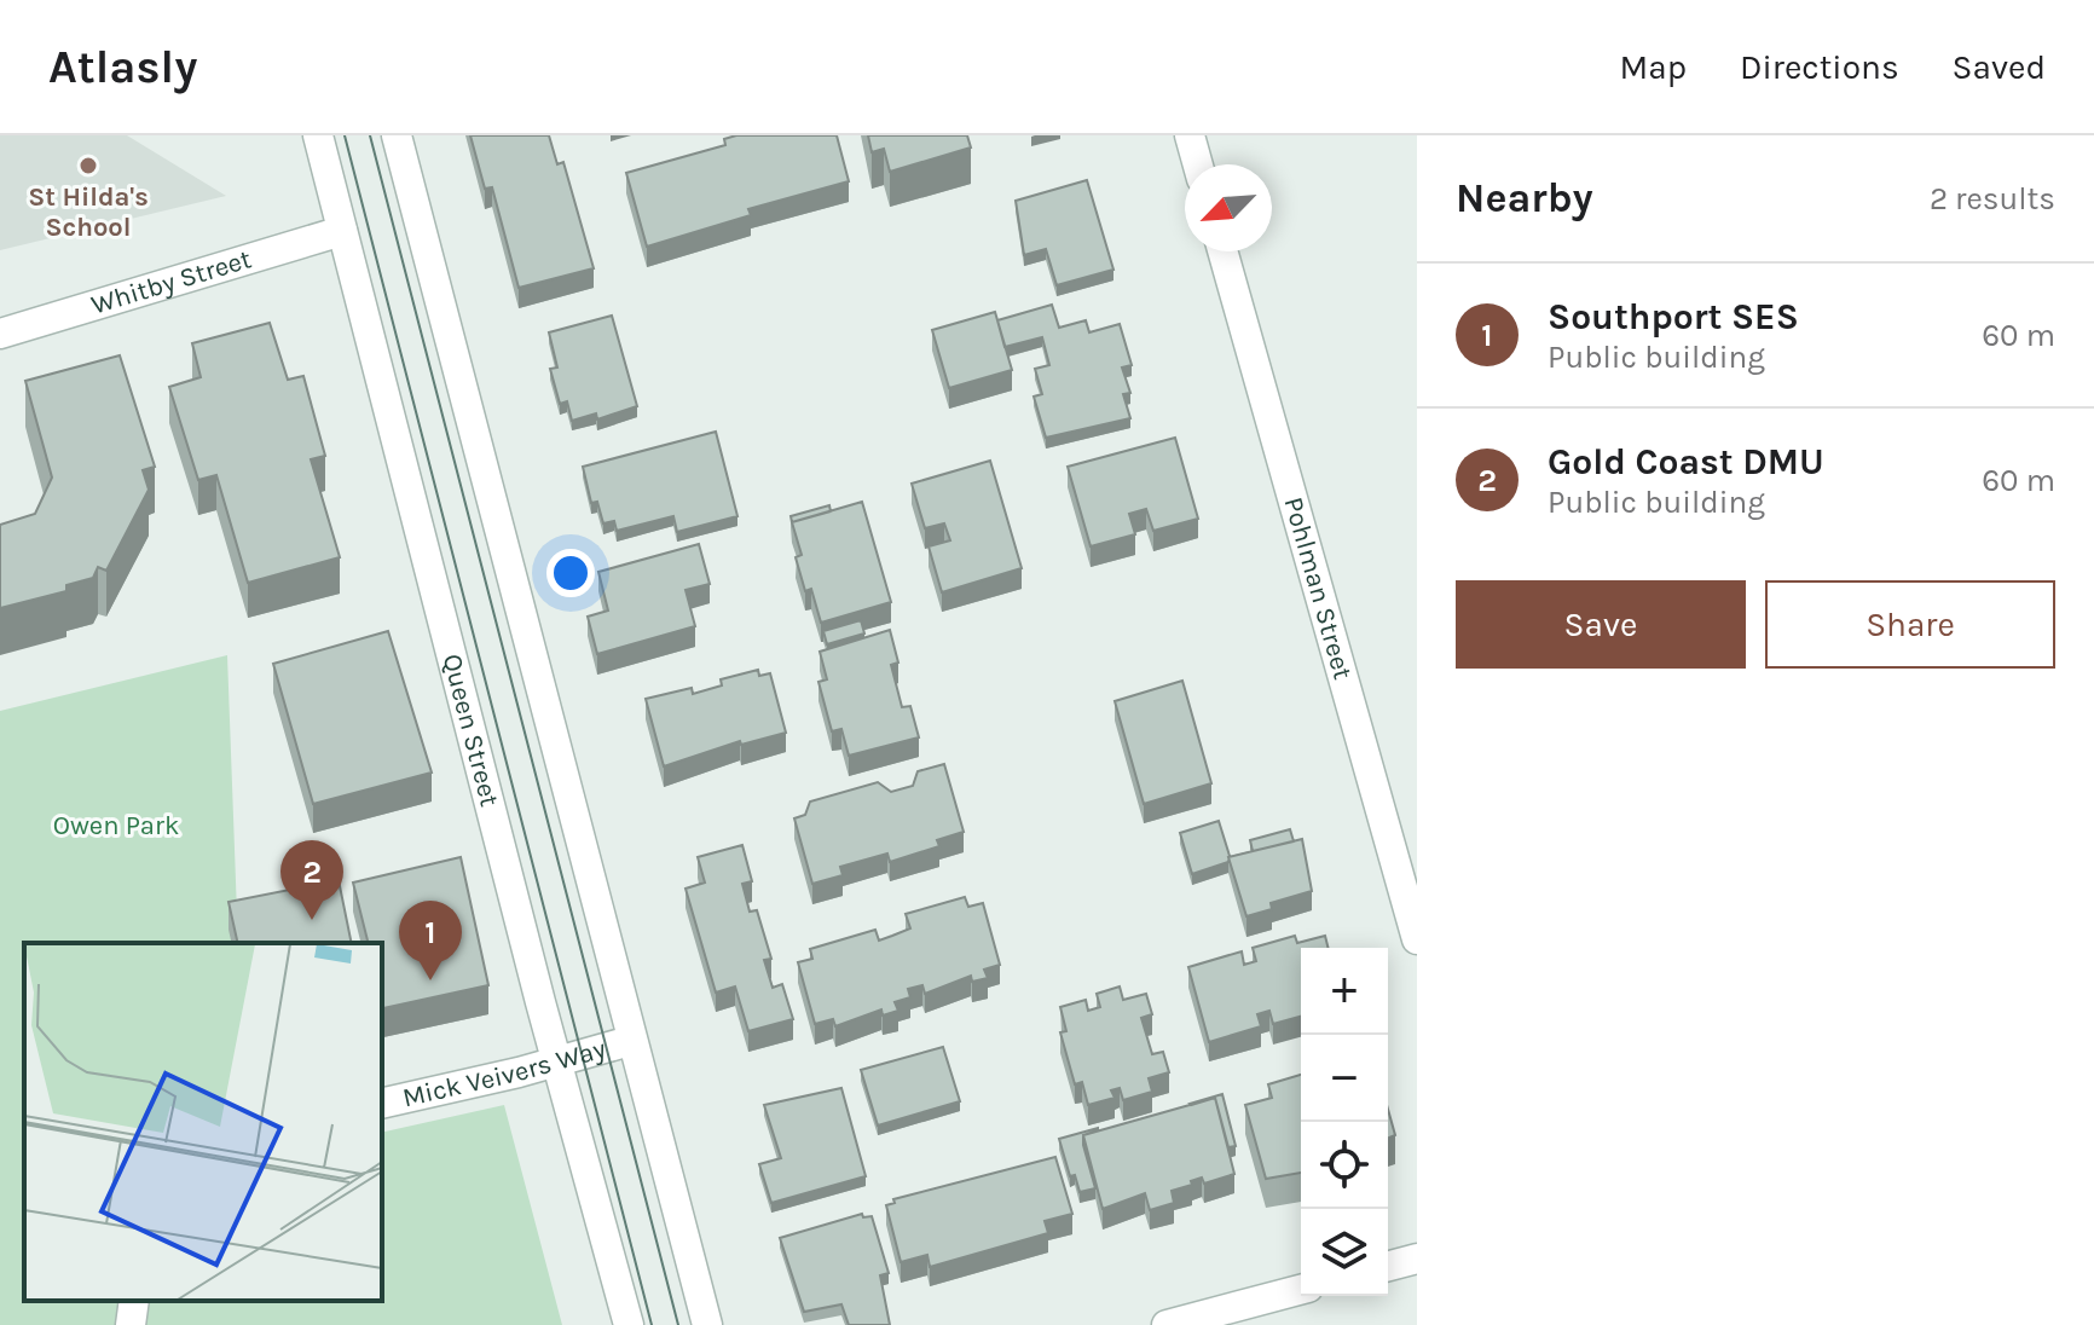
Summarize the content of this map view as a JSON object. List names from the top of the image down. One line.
{"streets":{"street":["Whitby Street","Pohlman Street","Queen Street","Mick Veivers Way"]},"crossings":[["Whitby Street","Queen Street"],["Queen Street","Mick Veivers Way"]],"parks":["Owen Park"],"places":["St Hilda's School"],"north":"bottom left","page":{"header":"Atlasly","nav":["Map","Directions","Saved"],"heading":["Nearby","2 results"],"list":[{"mark":"1","name":"Southport SES","note":"Public building","value":"60 m"},{"mark":"2","name":"Gold Coast DMU","note":"Public building","value":"60 m"}],"buttons":["Save","Share"],"pins":["2","1"],"map_buttons":["+","−"]}}
